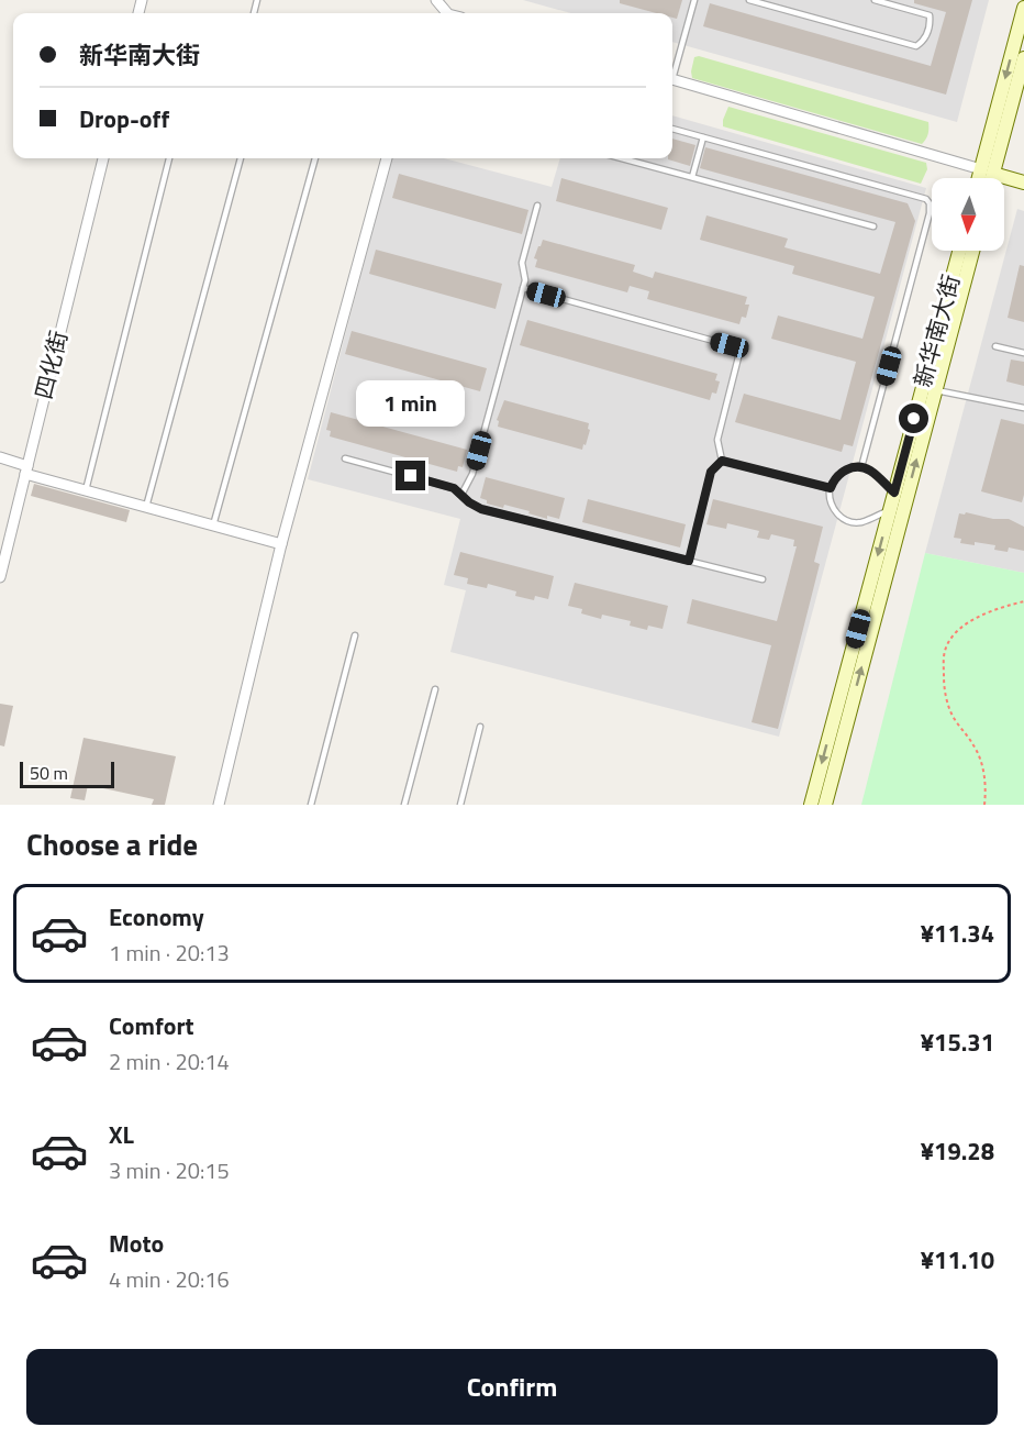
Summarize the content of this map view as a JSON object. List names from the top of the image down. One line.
{"streets":{"main road":["新华南大街"],"street":["四化街"]},"scale_bar":"50 m","north":"bottom","page":{"banner":["新华南大街","Drop-off"],"bubble":"1 min","scale":"50 m","heading":"Choose a ride","list":[{"name":"Economy","note":"1 min · 20:13","value":"¥11.34"},{"name":"Comfort","note":"2 min · 20:14","value":"¥15.31"},{"name":"XL","note":"3 min · 20:15","value":"¥19.28"},{"name":"Moto","note":"4 min · 20:16","value":"¥11.10"}],"buttons":"Confirm"}}
